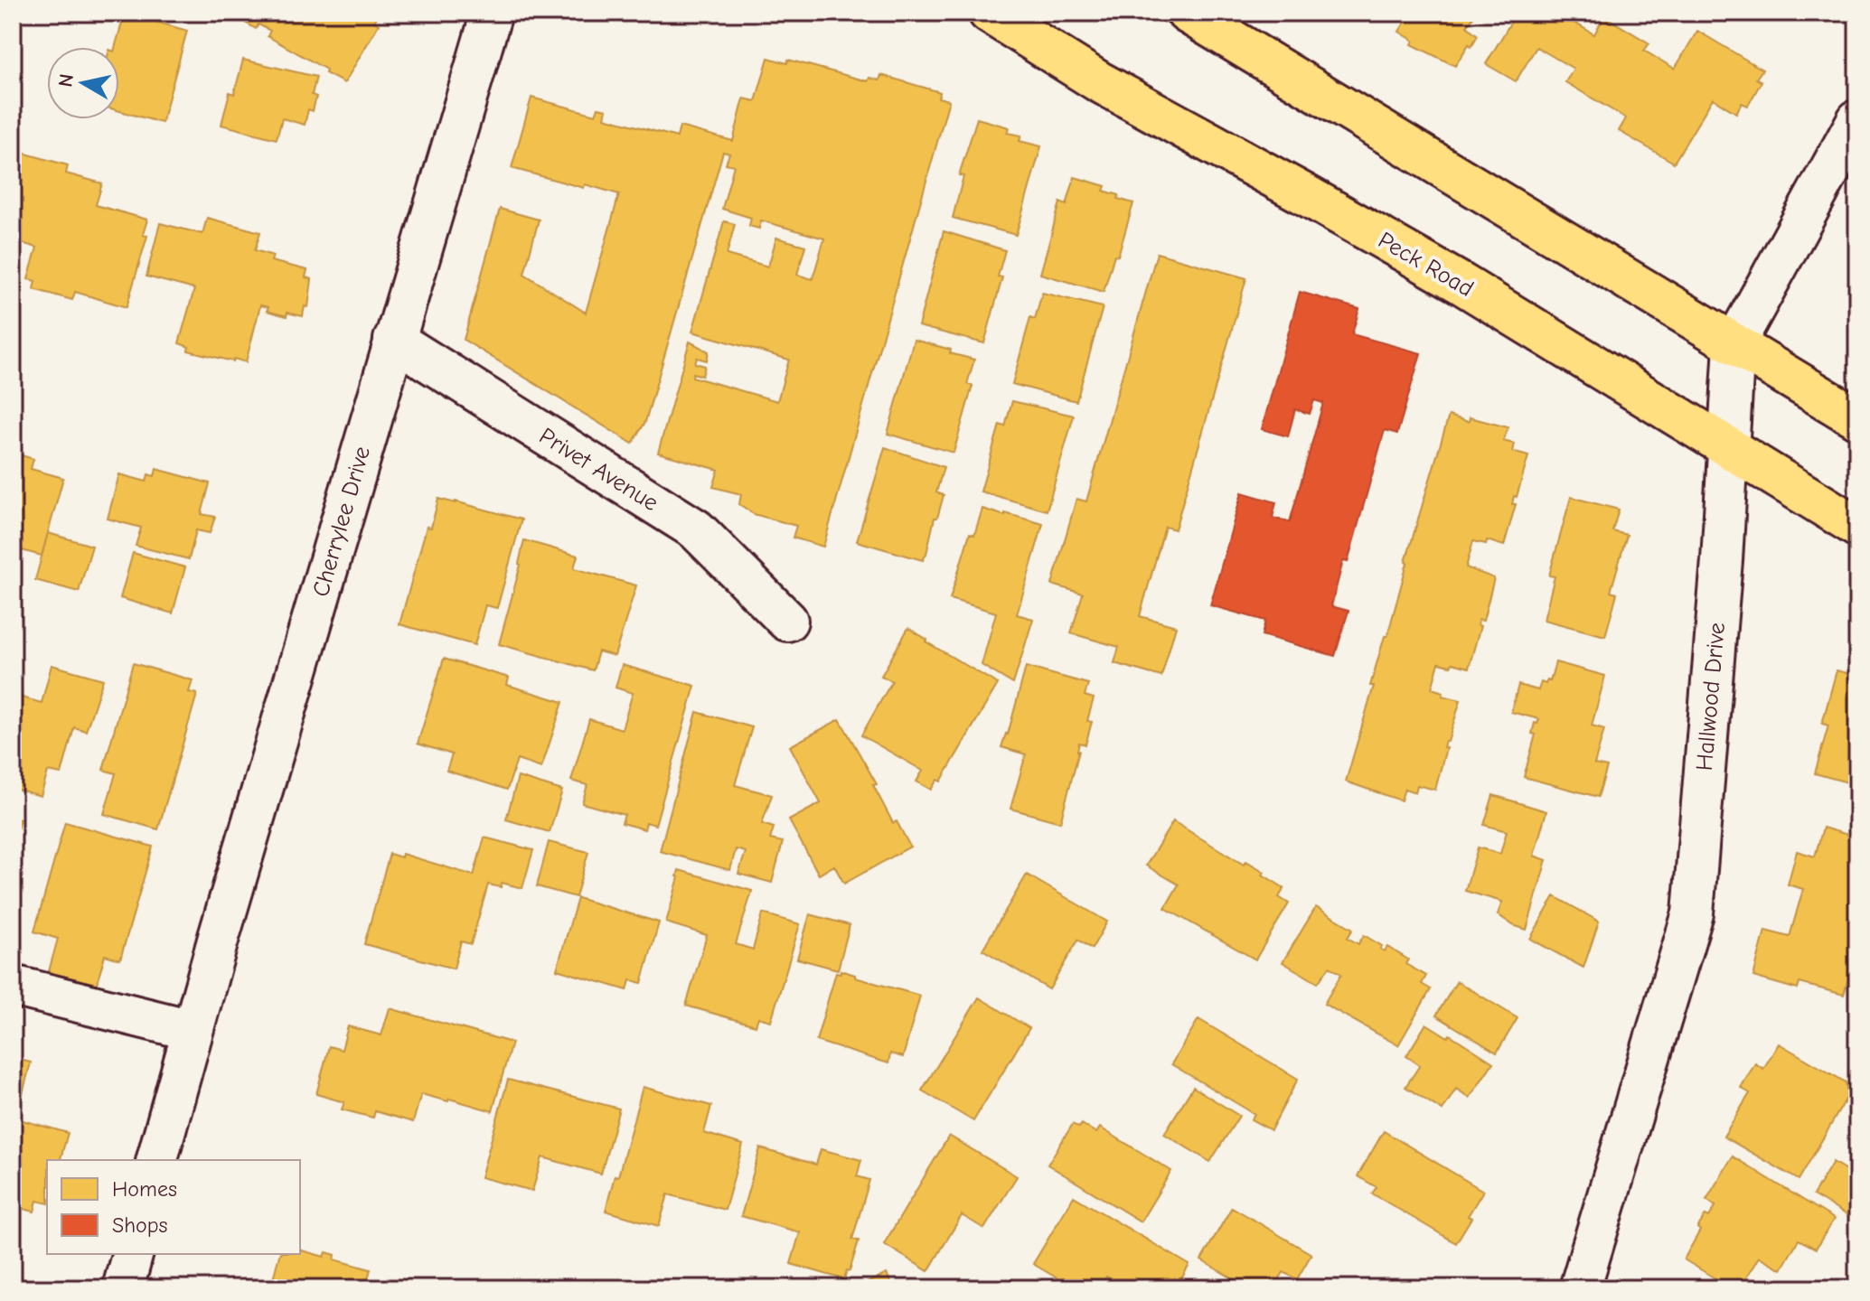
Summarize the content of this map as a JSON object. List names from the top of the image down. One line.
{"streets":{"main road":["Peck Road"],"street":["Privet Avenue","Cherrylee Drive","Hallwood Drive"]},"crossings":[["Peck Road","Hallwood Drive"],["Privet Avenue","Cherrylee Drive"]],"legend":["Homes","Shops"],"north":"left"}
